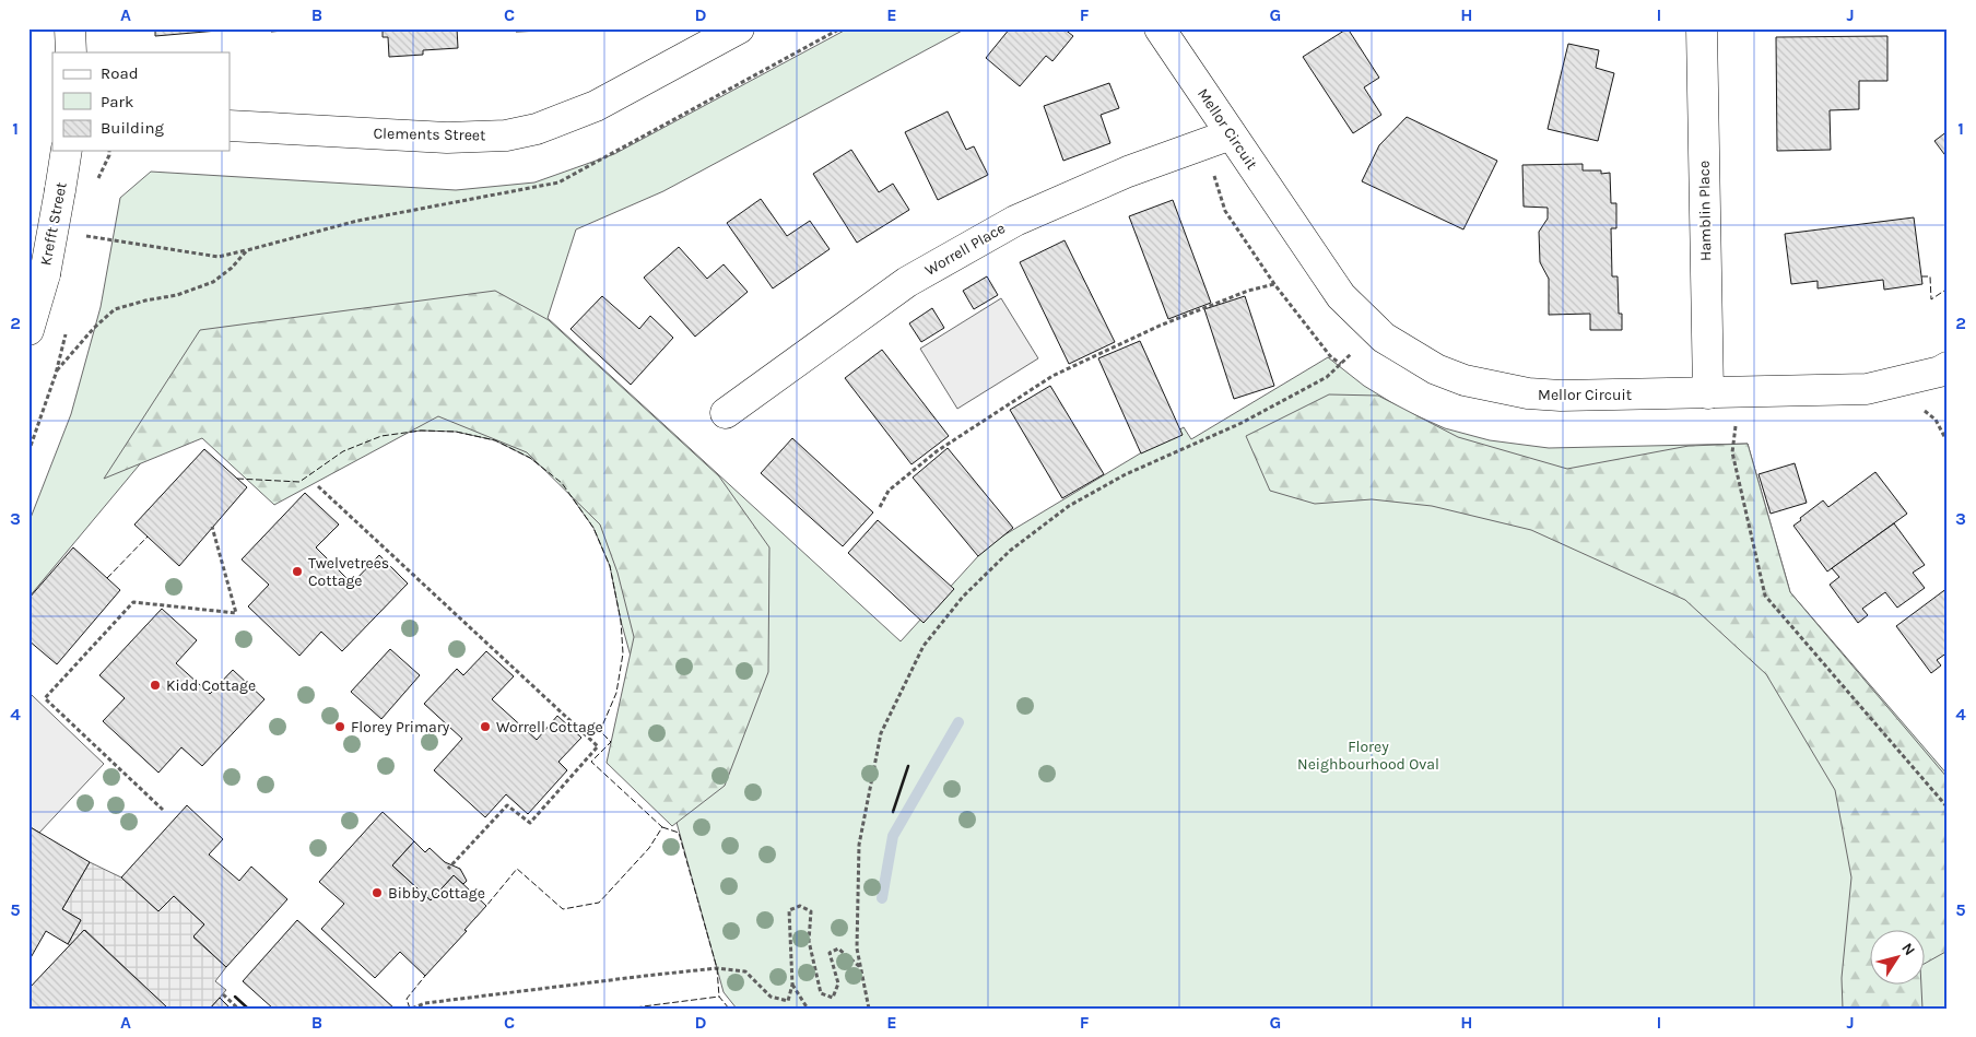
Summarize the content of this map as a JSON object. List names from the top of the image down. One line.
{"streets":{"street":["Mellor Circuit","Clements Street","Hamblin Place","Krefft Street","Worrell Place"]},"crossings":[["Mellor Circuit","Hamblin Place"],["Mellor Circuit","Worrell Place"]],"parks":["Florey Neighbourhood Oval"],"places":["Twelvetrees Cottage","Kidd Cottage","Florey Primary","Worrell Cottage","Bibby Cottage"],"legend":["Road","Park","Building"],"north":"top right","grid":{"columns":["A","B","C","D","E","F","G","H","I","J"],"rows":["1","2","3","4","5"]}}
